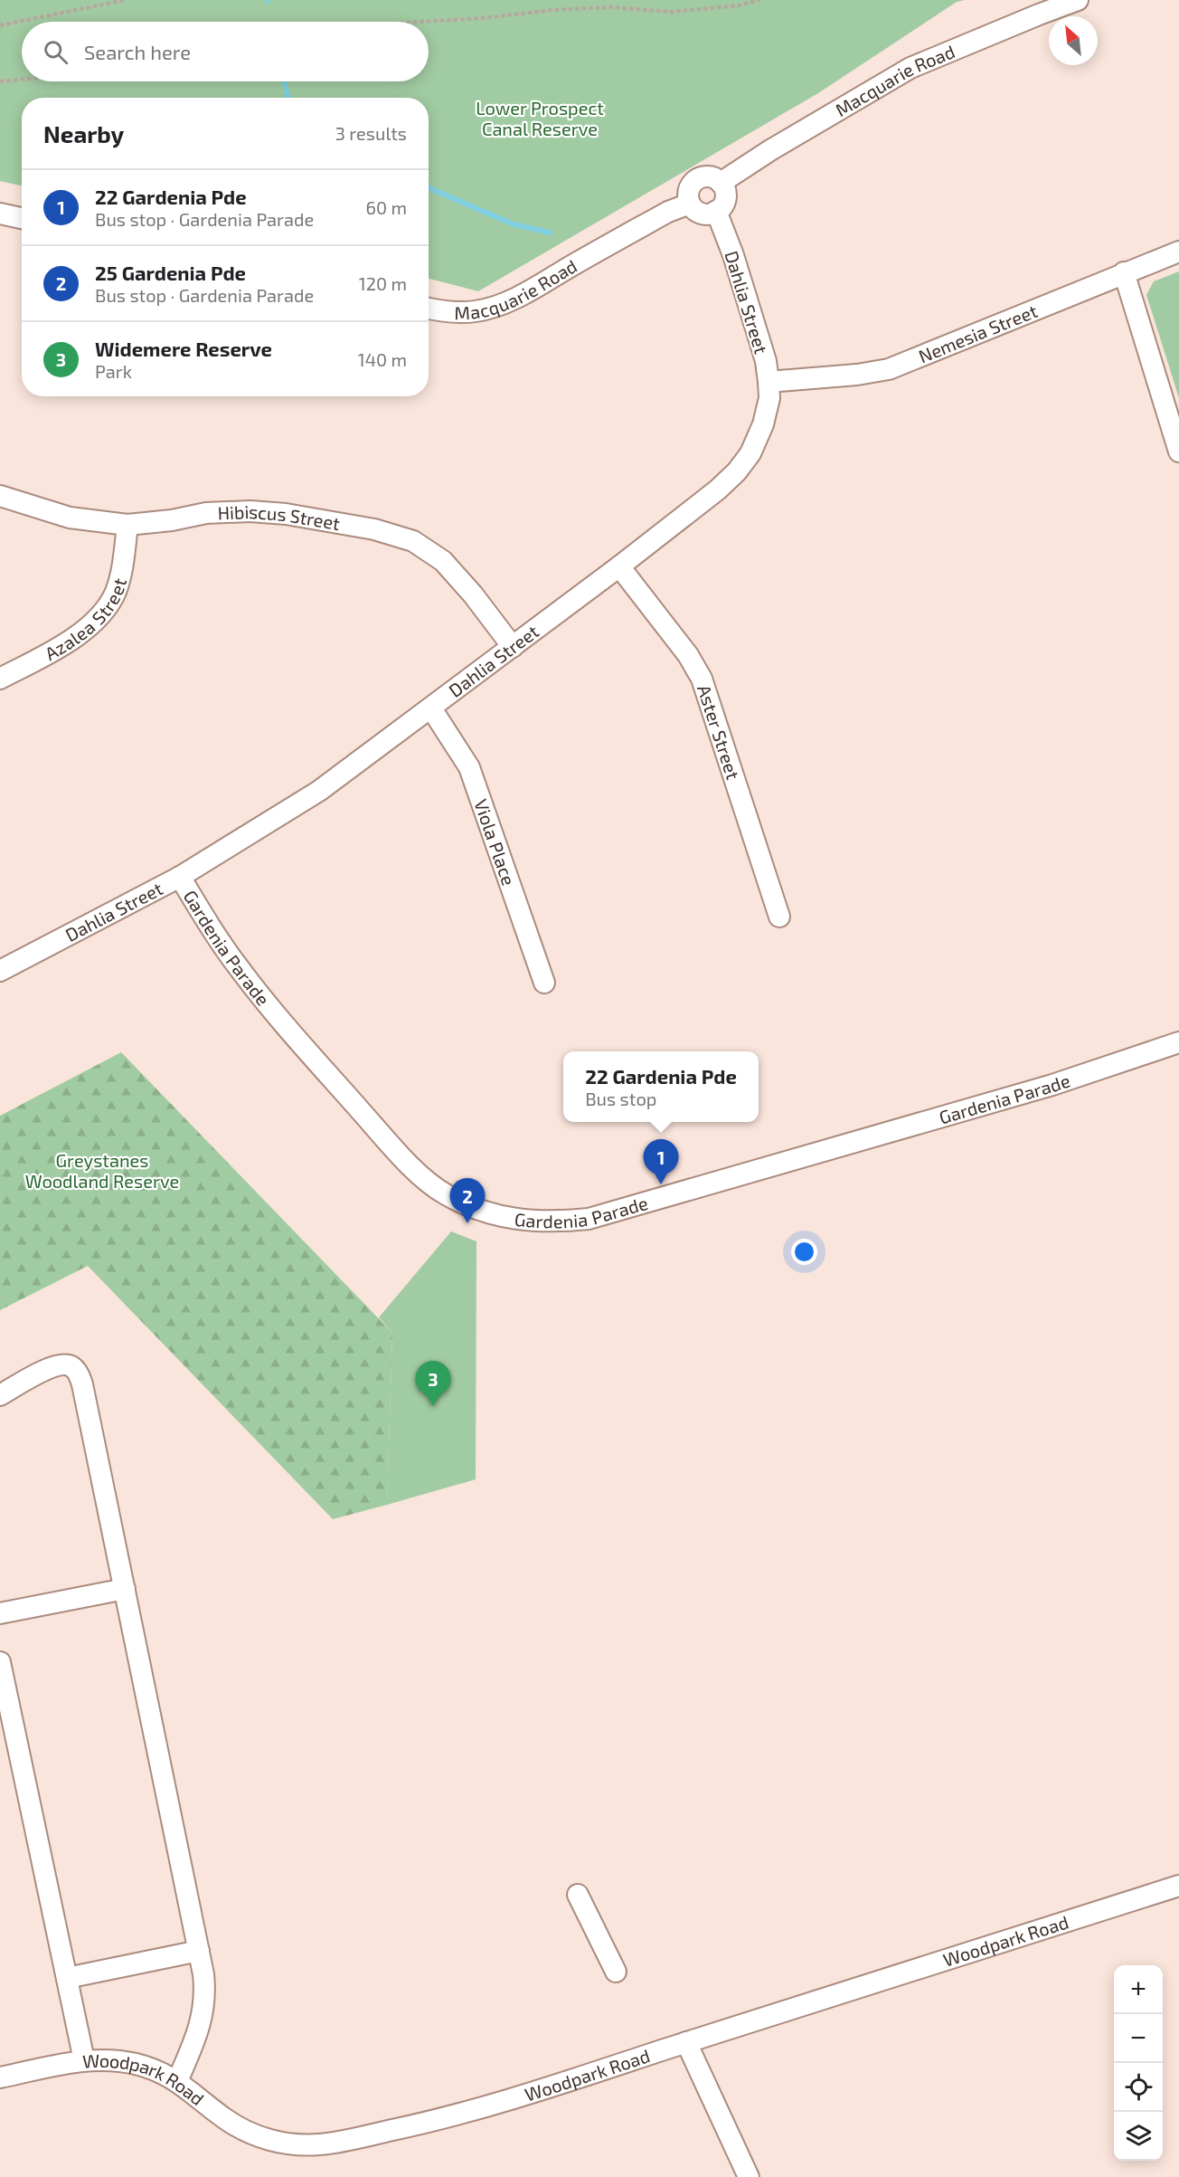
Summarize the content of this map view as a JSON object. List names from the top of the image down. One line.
{"streets":{"street":["Macquarie Road","Dahlia Street","Nemesia Street","Hibiscus Street","Azalea Street","Aster Street","Viola Place","Gardenia Parade","Woodpark Road"]},"crossings":[["Macquarie Road","Dahlia Street"],["Dahlia Street","Nemesia Street"],["Dahlia Street","Hibiscus Street"],["Dahlia Street","Aster Street"],["Dahlia Street","Viola Place"],["Dahlia Street","Gardenia Parade"],["Hibiscus Street","Azalea Street"]],"parks":["Lower Prospect Canal Reserve","Greystanes Woodland Reserve"],"north":"top left","page":{"search":"Search here","heading":["Nearby","3 results"],"list":[{"mark":"1","name":"22 Gardenia Pde","note":"Bus stop · Gardenia Parade","value":"60 m"},{"mark":"2","name":"25 Gardenia Pde","note":"Bus stop · Gardenia Parade","value":"120 m"},{"mark":"3","name":"Widemere Reserve","note":"Park","value":"140 m"}],"popup":["22 Gardenia Pde","Bus stop"],"pins":["1","2","3"],"map_buttons":["+","−"]}}
